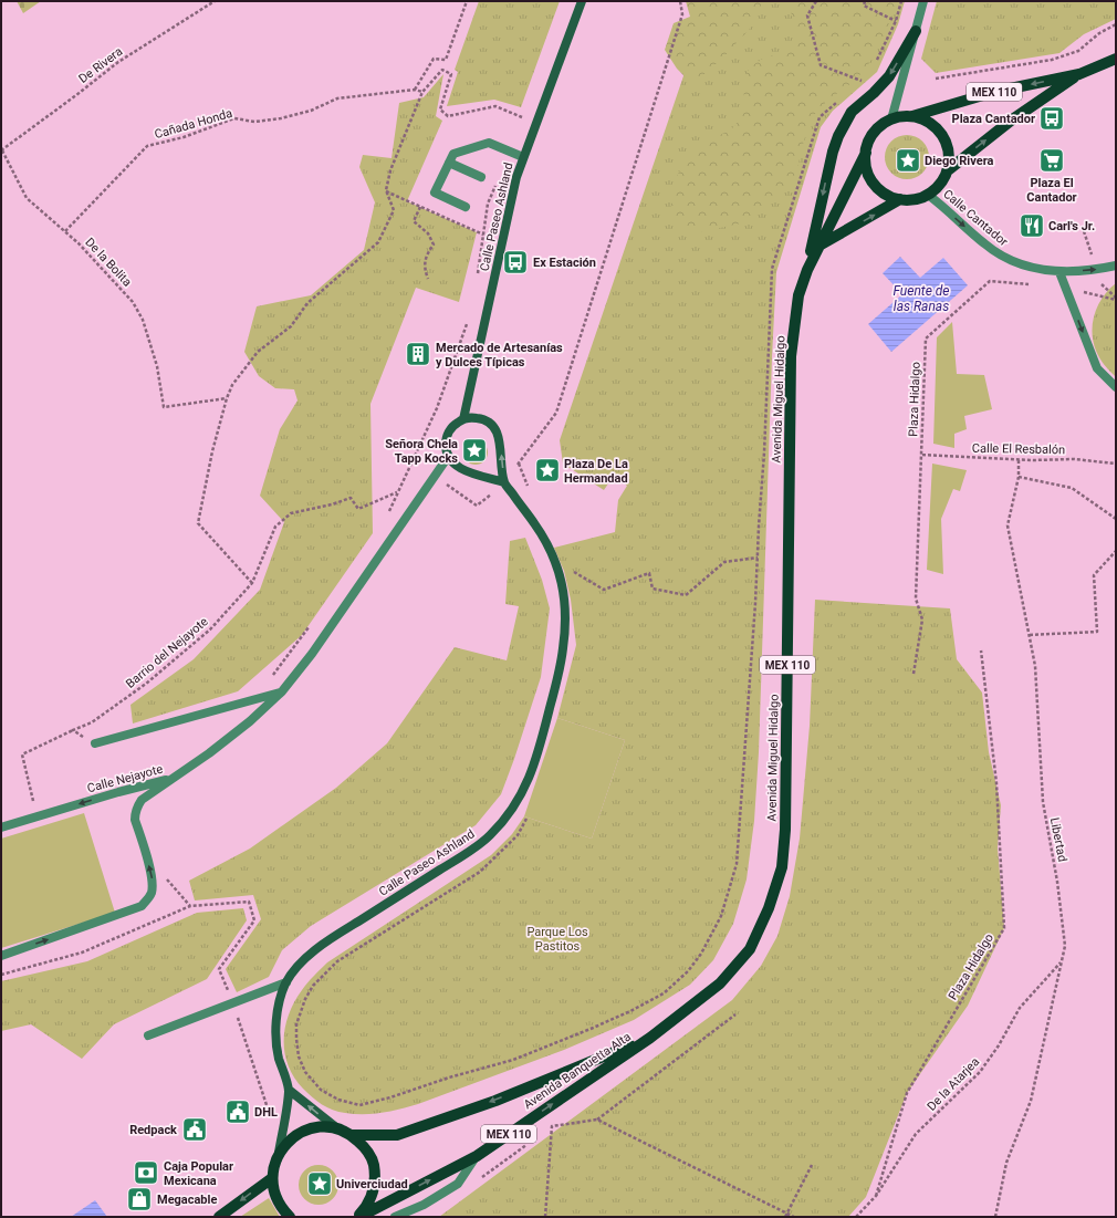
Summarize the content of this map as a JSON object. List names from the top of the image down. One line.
{"streets":{"main road":["MEX 110","Avenida Miguel Hidalgo","Avenida Banquetta Alta"],"street":["Calle Paseo Ashland","Calle Cantador","Calle Nejayote"],"path":["De Rivera","Cañada Honda","De la Bolita","Plaza Hidalgo","Calle El Resbalón","Barrio del Nejayote","Libertad","De la Atarjea"]},"crossings":[["De Rivera","De la Bolita"],["MEX 110","Calle Paseo Ashland"],["MEX 110","Calle Cantador"],["MEX 110","Avenida Miguel Hidalgo"],["MEX 110","Avenida Banquetta Alta"],["Cañada Honda","De la Bolita"],["Calle Cantador","Avenida Miguel Hidalgo"],["Avenida Miguel Hidalgo","Avenida Banquetta Alta"],["Plaza Hidalgo","Calle El Resbalón"],["Plaza Hidalgo","De la Atarjea"],["Calle El Resbalón","Libertad"],["Libertad","De la Atarjea"]],"one_way":["Calle Cantador"],"water":["Fuente de las Ranas"],"parks":["Parque Los Pastitos"],"places":{"bus stop":["Plaza Cantador","Ex Estación"],"place":["Diego Rivera","Señora Chela Tapp Kocks","Plaza De La Hermandad","Univerciudad"],"supermarket":["Plaza El Cantador"],"restaurant":["Carl's Jr."],"building":["Mercado de Artesanías y Dulces Típicas"],"public building":["DHL","Redpack"],"bank":["Caja Popular Mexicana"],"shop":["Megacable"]}}
